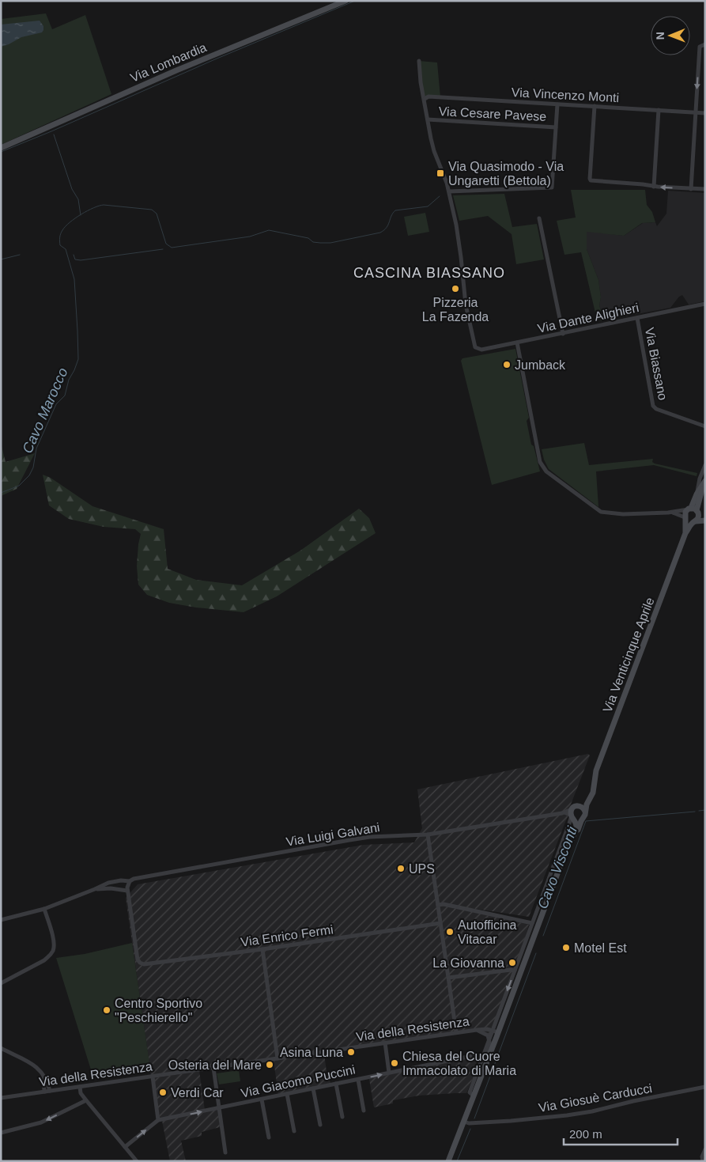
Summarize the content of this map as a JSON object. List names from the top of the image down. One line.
{"streets":{"main road":["Via Lombardia","Via Venticinque Aprile"],"street":["Via Vincenzo Monti","Via Cesare Pavese","Via Dante Alighieri","Via Biassano","Via Luigi Galvani","Via Enrico Fermi","Via della Resistenza","Via Giacomo Puccini","Via Giosuè Carducci"]},"crossings":[["Via Dante Alighieri","Via Biassano"],["Via Venticinque Aprile","Via Luigi Galvani"],["Via Luigi Galvani","Via Enrico Fermi"]],"one_way":["Via Giacomo Puccini"],"districts":["CASCINA BIASSANO"],"water":["Cavo Marocco","Cavo Visconti"],"places":{"transit":["Via Quasimodo - Via Ungaretti (Bettola)"],"other":["Pizzeria La Fazenda","Jumback","UPS","Autofficina Vitacar","Motel Est","La Giovanna","Centro Sportivo \"Peschierello\"","Asina Luna","Chiesa del Cuore Immacolato di Maria","Osteria del Mare","Verdi Car"]},"scale_bar":"200 m","north":"left"}
